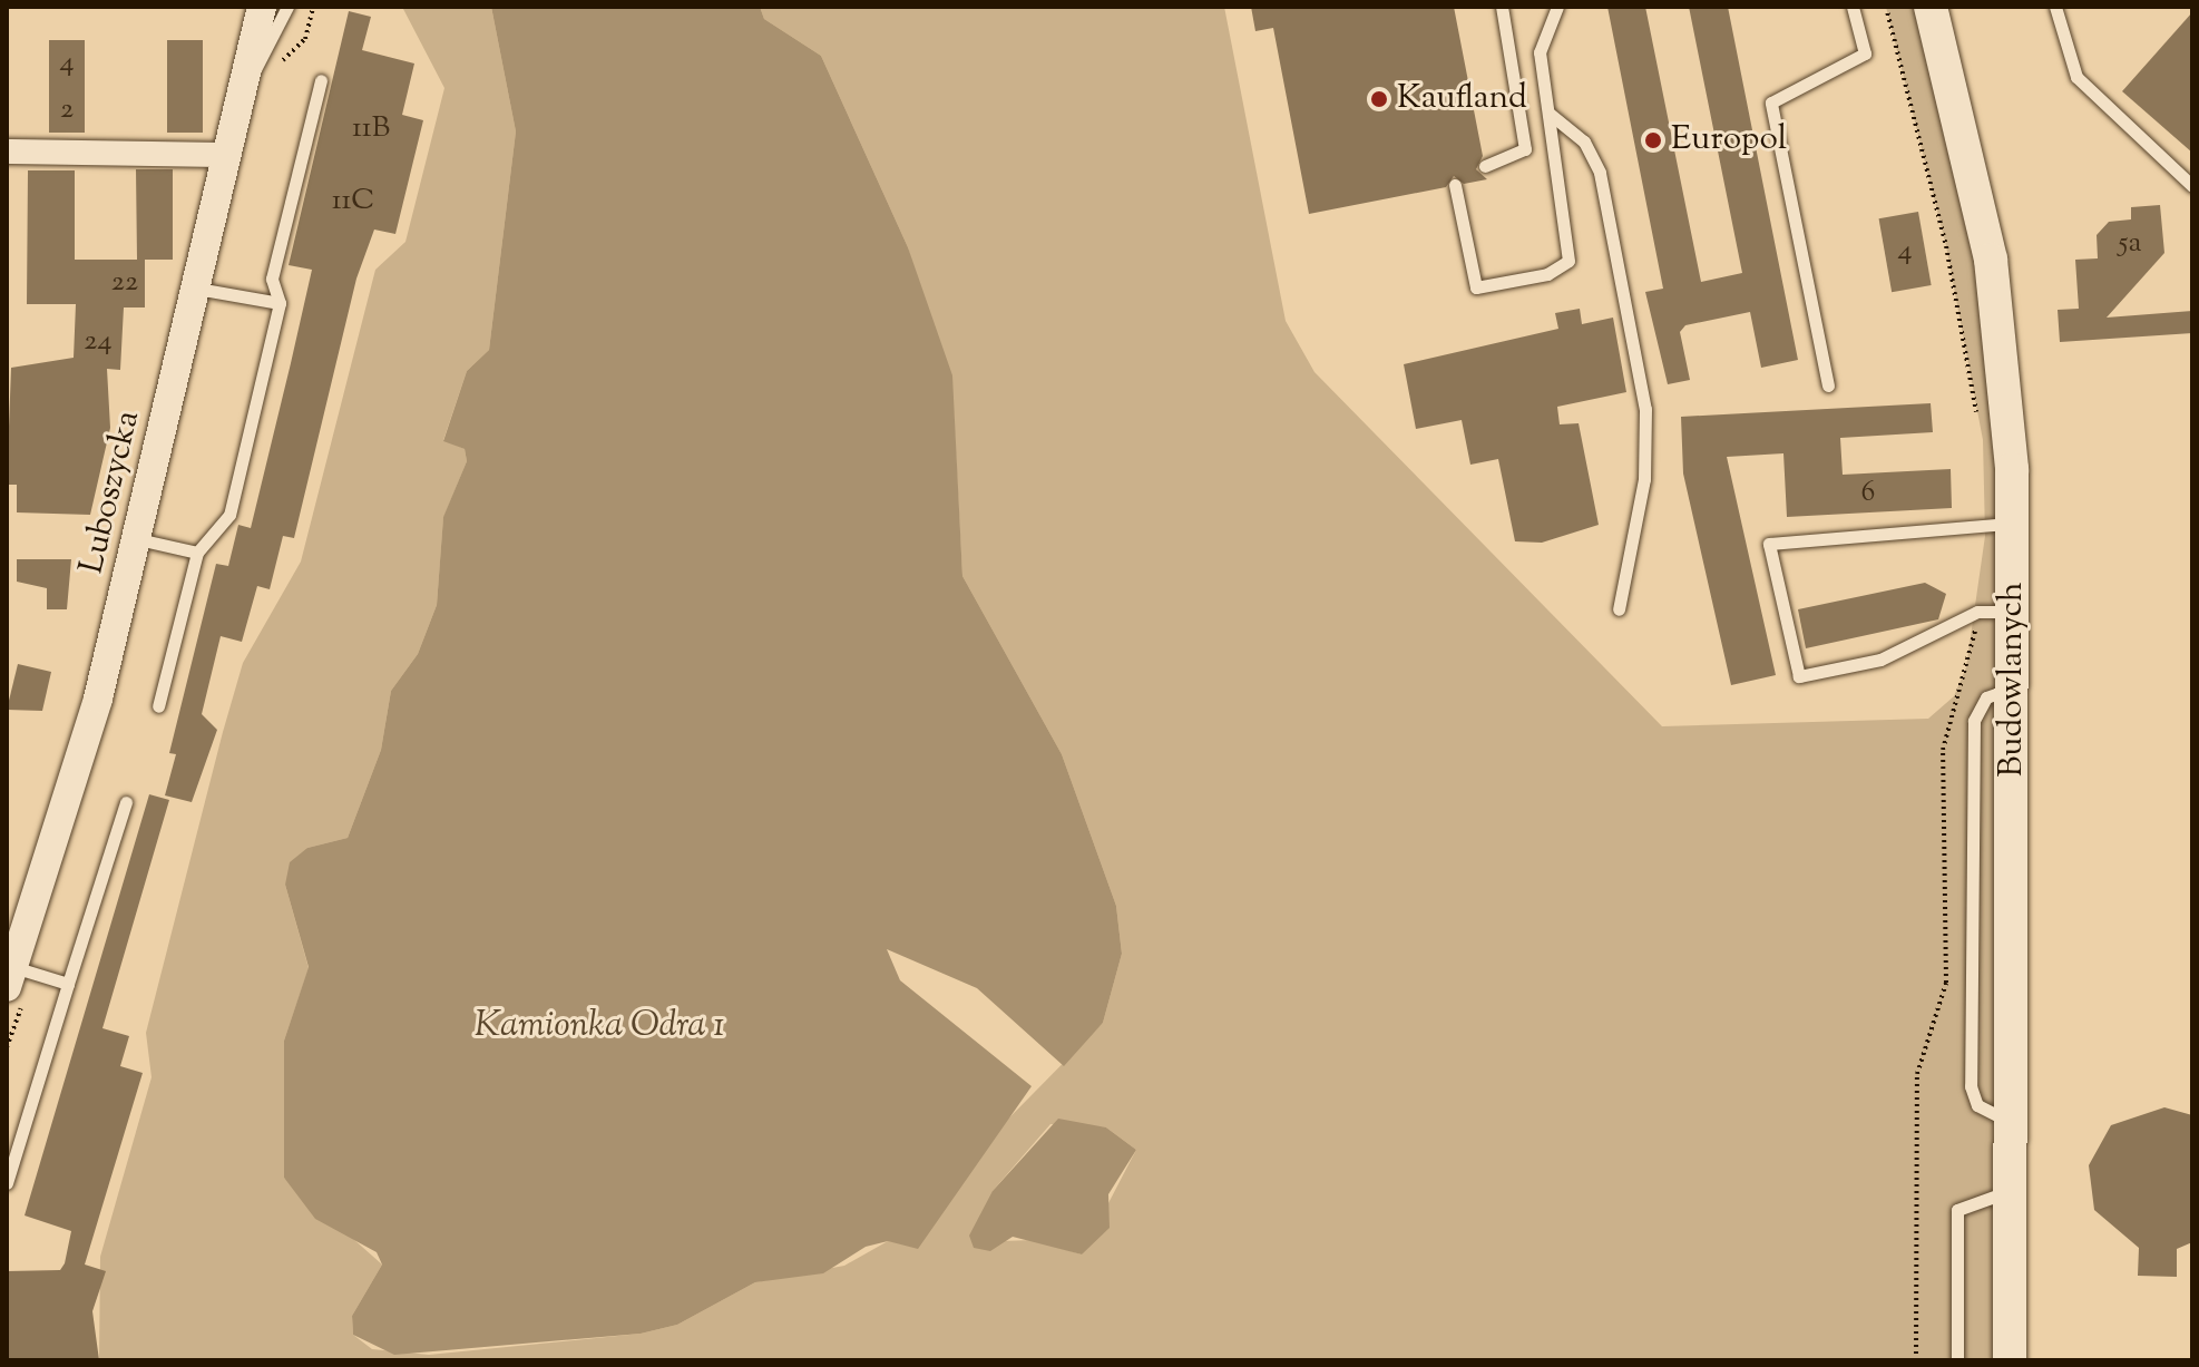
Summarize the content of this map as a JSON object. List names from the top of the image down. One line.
{"streets":{"main road":["Budowlanych"],"street":["Luboszycka"]},"water":["Kamionka Odra 1"],"places":["Kaufland","Europol"],"house_numbers":["4","2","11B","11C","5a","4","22","24","6"]}
